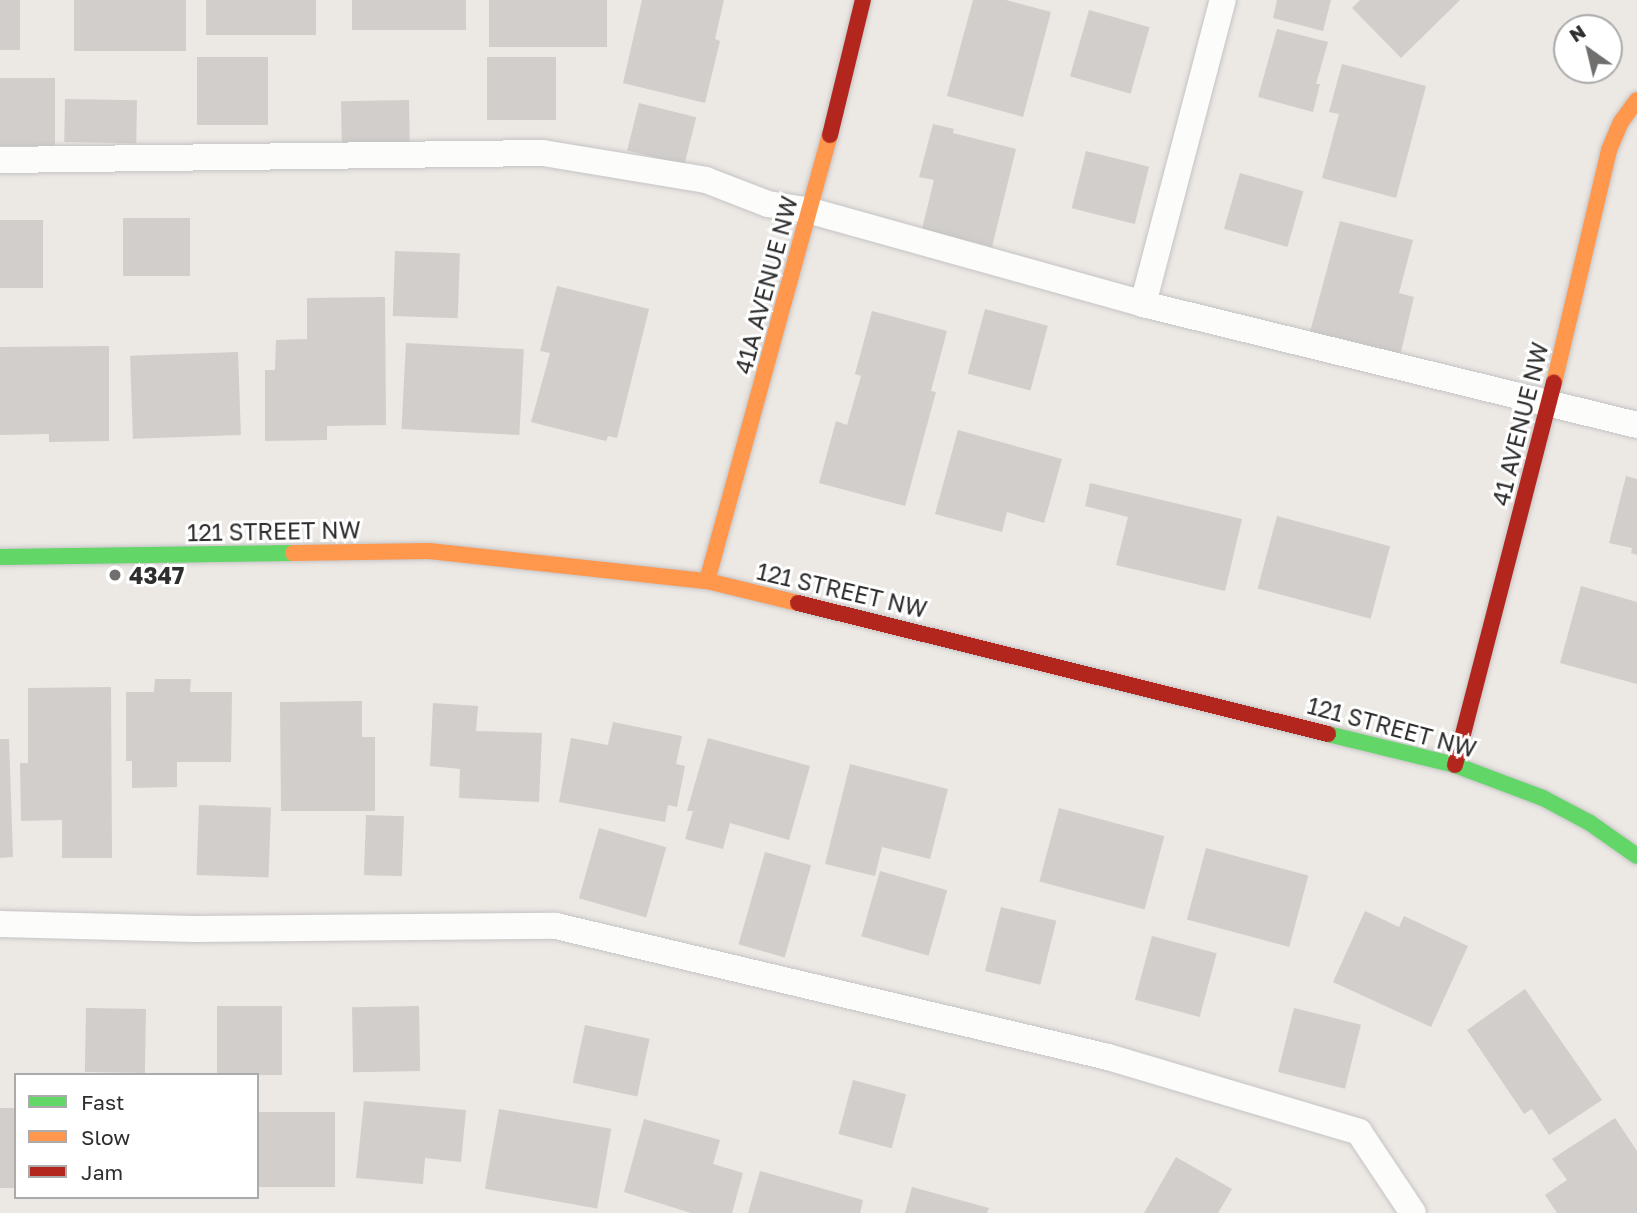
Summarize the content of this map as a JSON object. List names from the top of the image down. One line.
{"streets":{"street":["41A AVENUE NW","41 AVENUE NW","121 STREET NW"]},"crossings":[["41A AVENUE NW","121 STREET NW"],["41 AVENUE NW","121 STREET NW"]],"places":["4347"],"legend":["Fast","Slow","Jam"],"north":"top left"}
